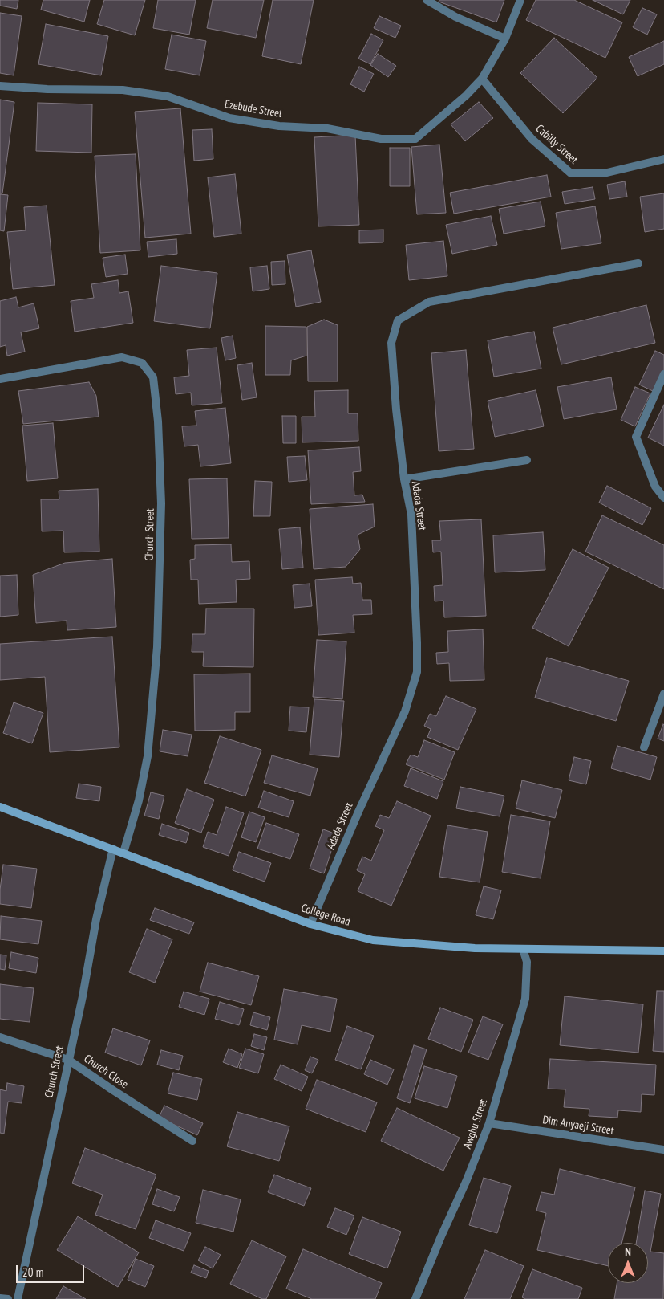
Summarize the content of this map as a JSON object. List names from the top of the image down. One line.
{"streets":{"main road":["College Road"],"street":["Ezebude Street","Cabilly Street","Adada Street","Church Street","Church Close","Awgbu Street","Dim Anyaeji Street"]},"crossings":[["Ezebude Street","Cabilly Street"],["Adada Street","College Road"],["Church Street","College Road"],["Church Street","Church Close"],["College Road","Awgbu Street"],["Awgbu Street","Dim Anyaeji Street"]],"scale_bar":"20 m","north":"top"}
